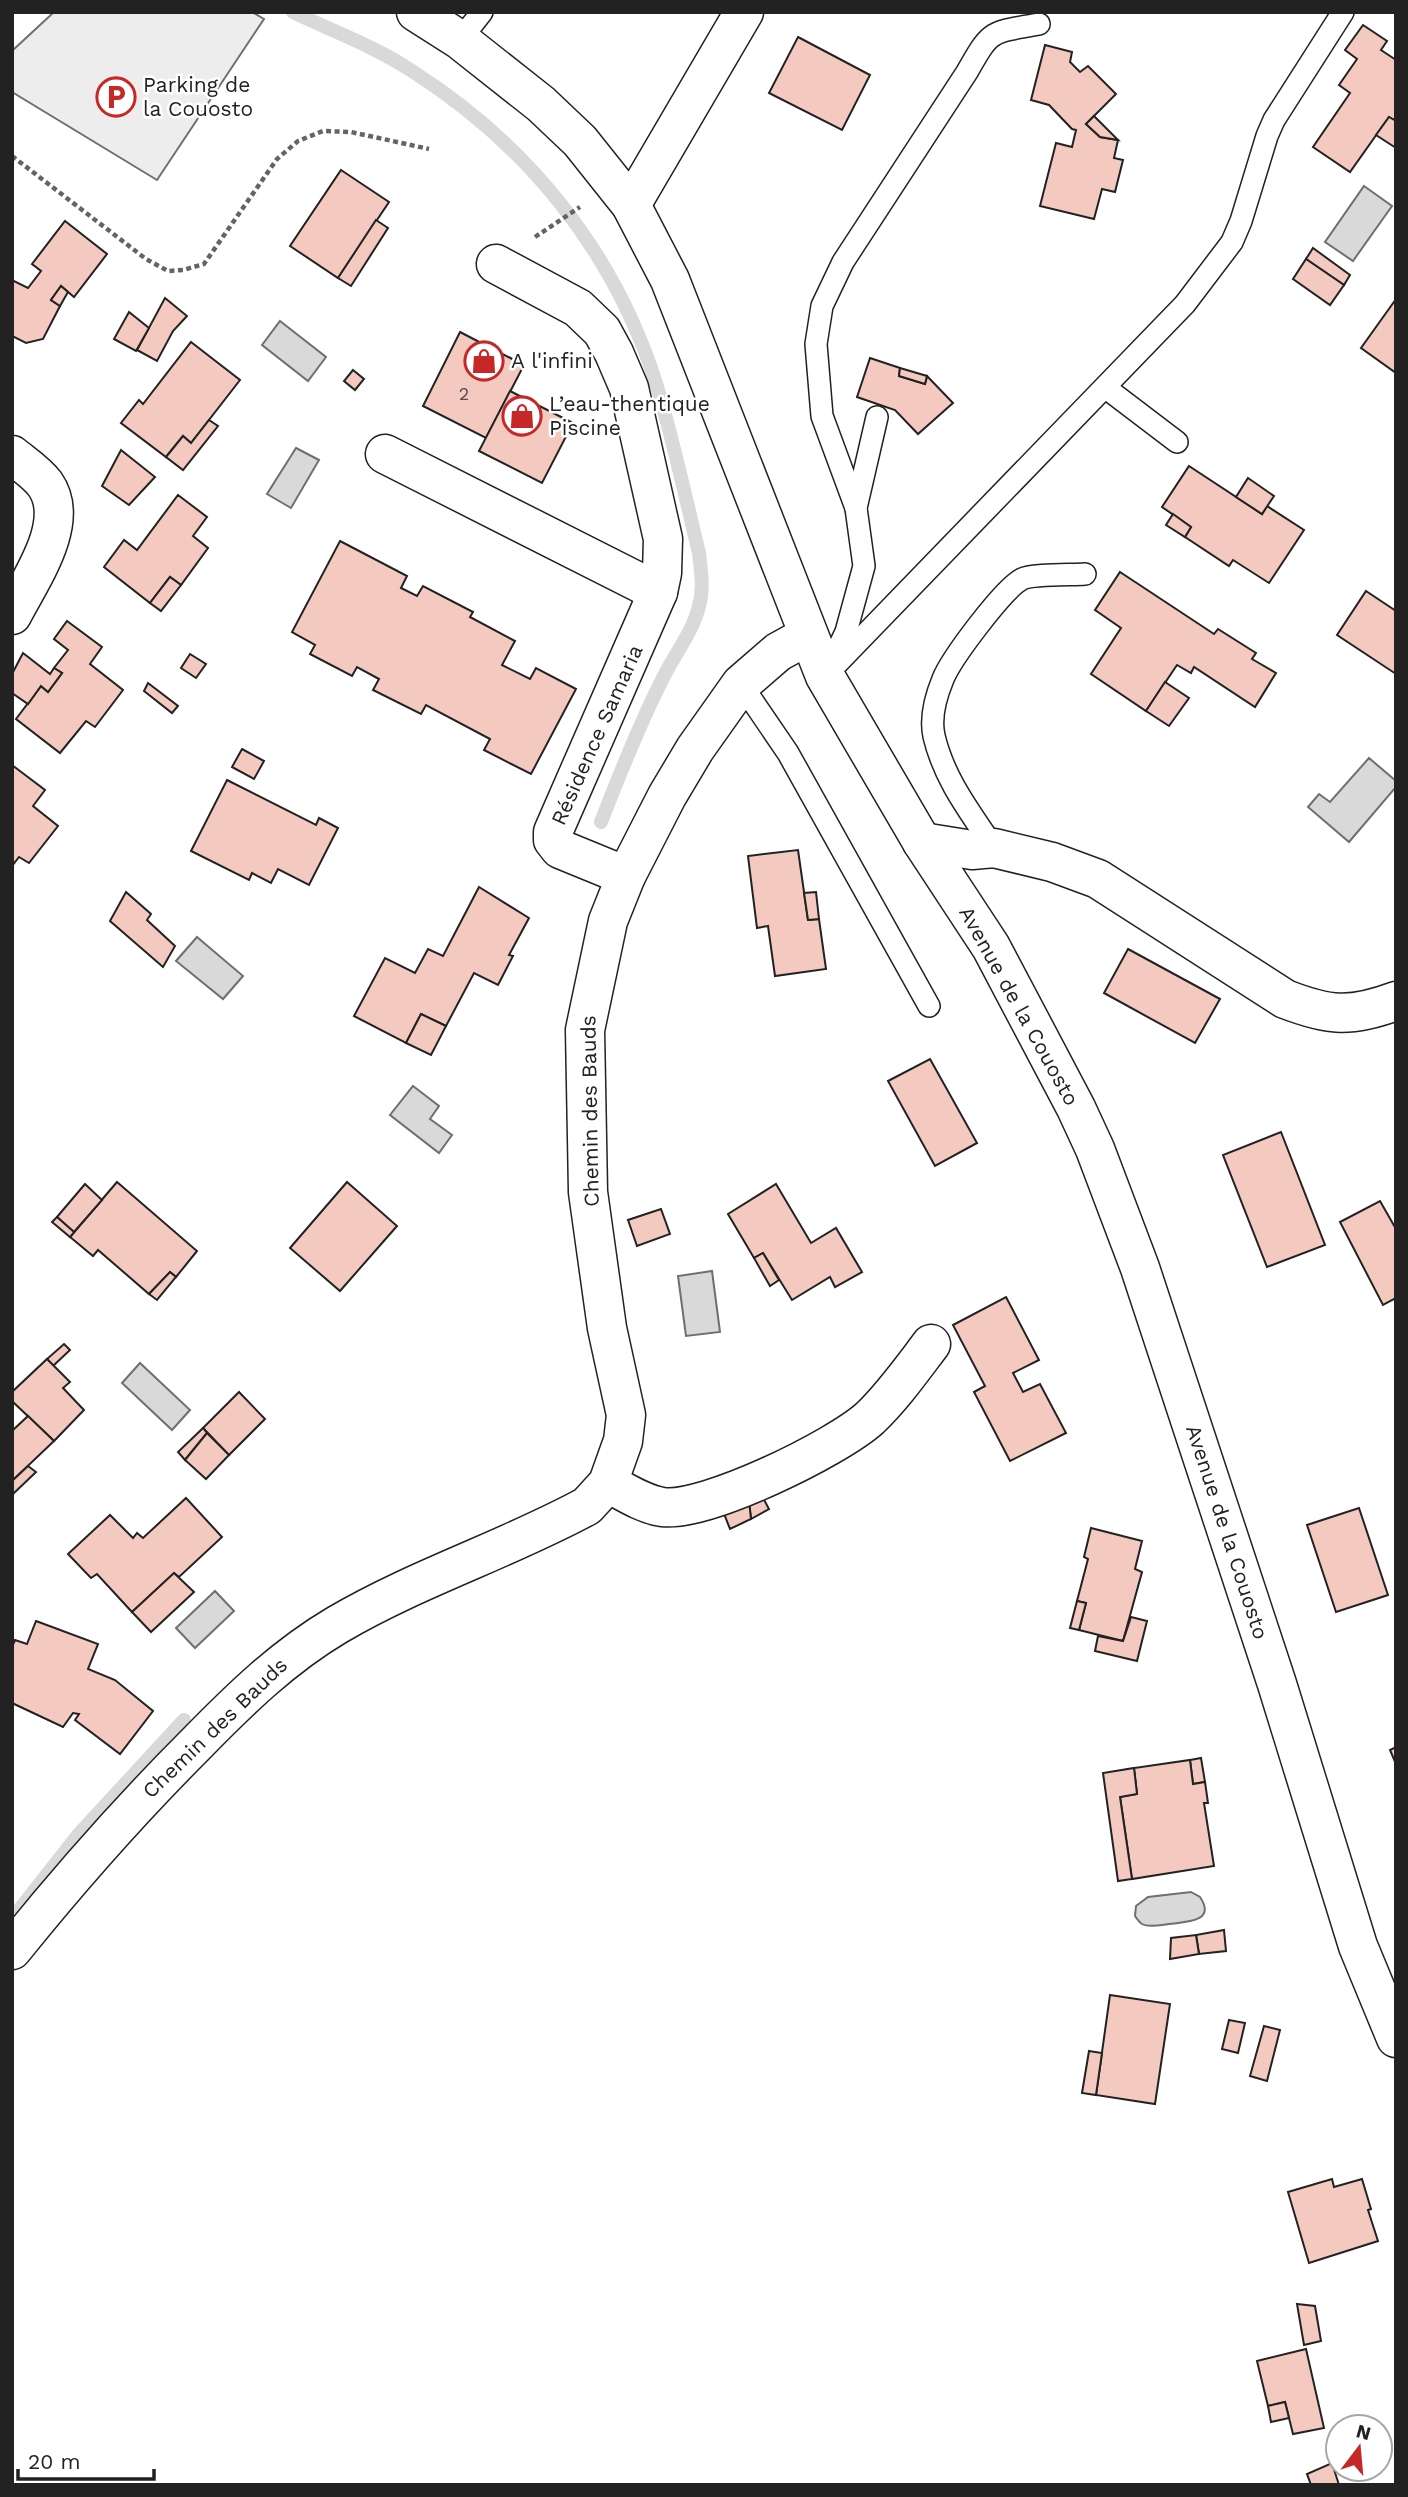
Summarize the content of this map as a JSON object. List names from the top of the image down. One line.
{"streets":{"street":["Résidence Samaria","Avenue de la Couosto","Chemin des Bauds"]},"crossings":[["Résidence Samaria","Chemin des Bauds"],["Avenue de la Couosto","Chemin des Bauds"]],"places":{"parking":["Parking de la Couosto"],"shop":["A l'infini","L’eau-thentique Piscine"]},"house_numbers":["2"],"scale_bar":"20 m","north":"top"}
